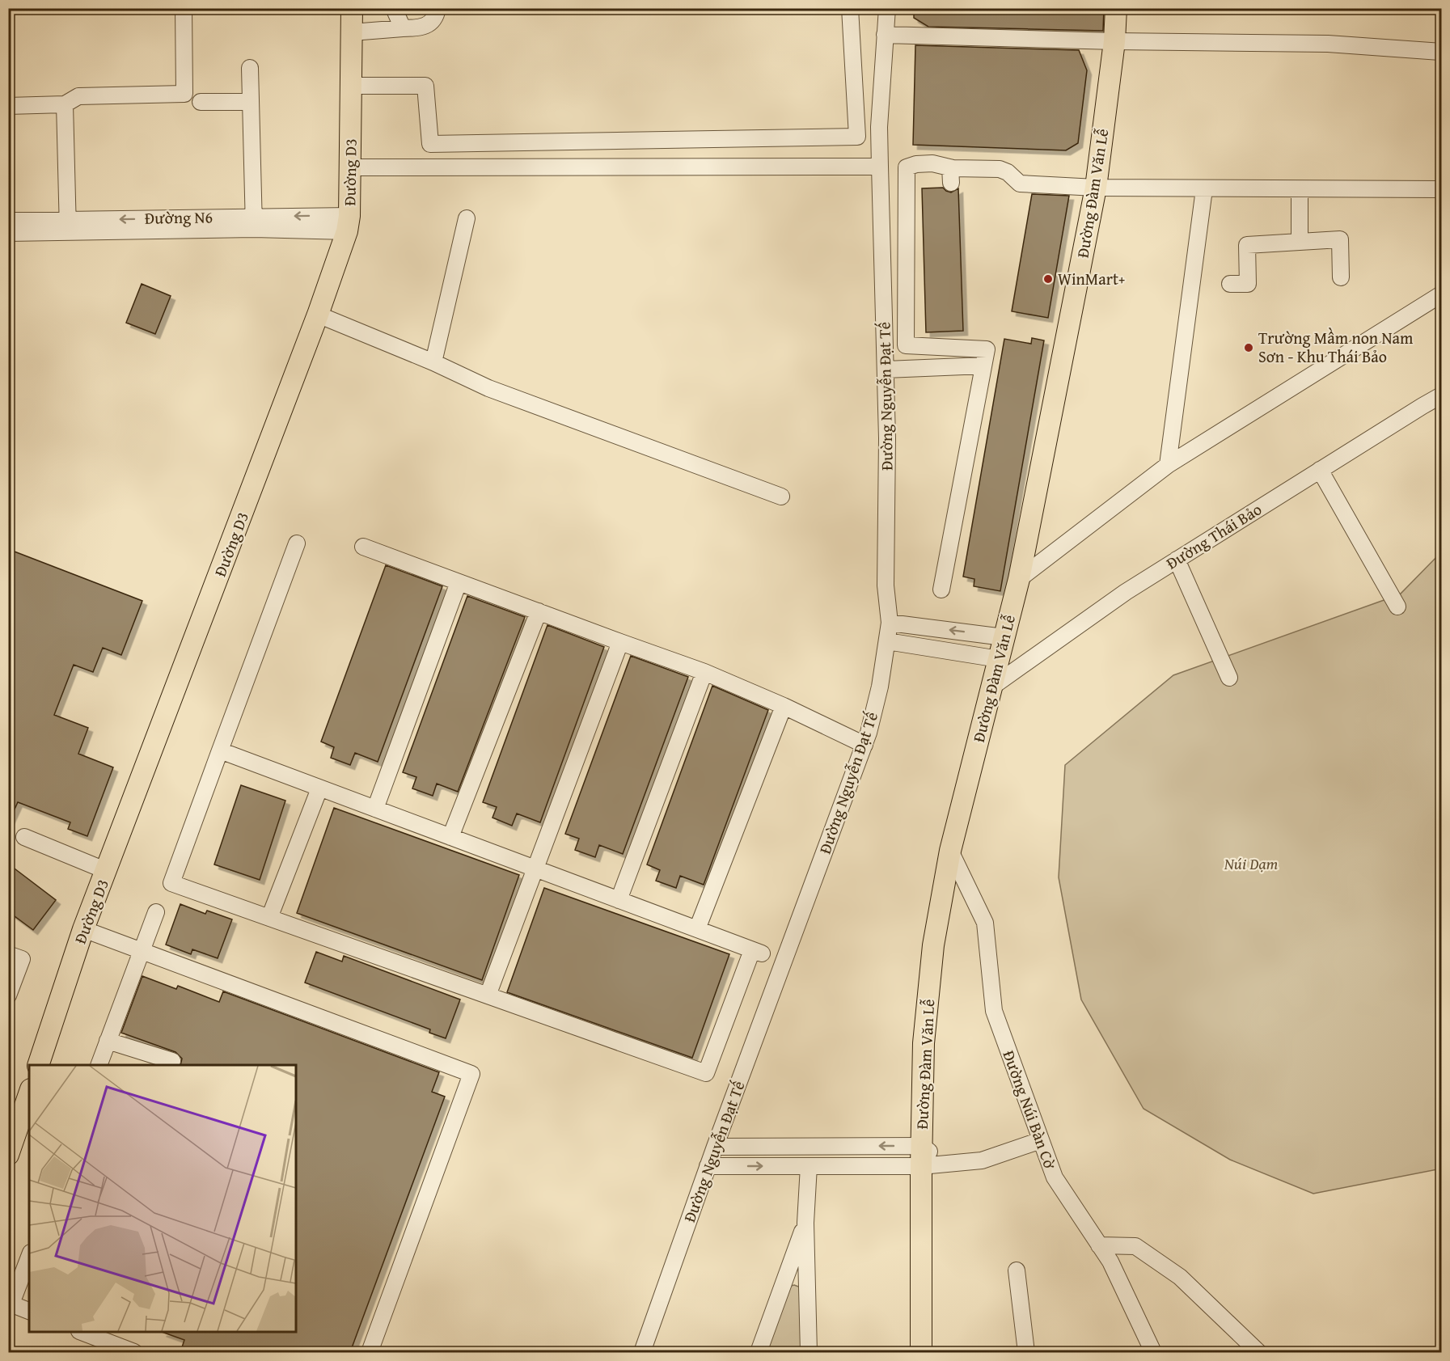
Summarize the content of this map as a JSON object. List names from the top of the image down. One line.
{"streets":{"main road":["Đường D3","Đường Đàm Văn Lễ"],"street":["Đường N6","Đường Nguyễn Đạt Tế","Đường Thái Bảo","Đường Núi Bàn Cờ"]},"crossings":[["Đường D3","Đường N6"],["Đường Đàm Văn Lễ","Đường Thái Bảo"],["Đường Đàm Văn Lễ","Đường Núi Bàn Cờ"]],"parks":["Núi Dạm"],"places":["WinMart+","Trường Mầm non Nam Sơn - Khu Thái Bảo"]}
